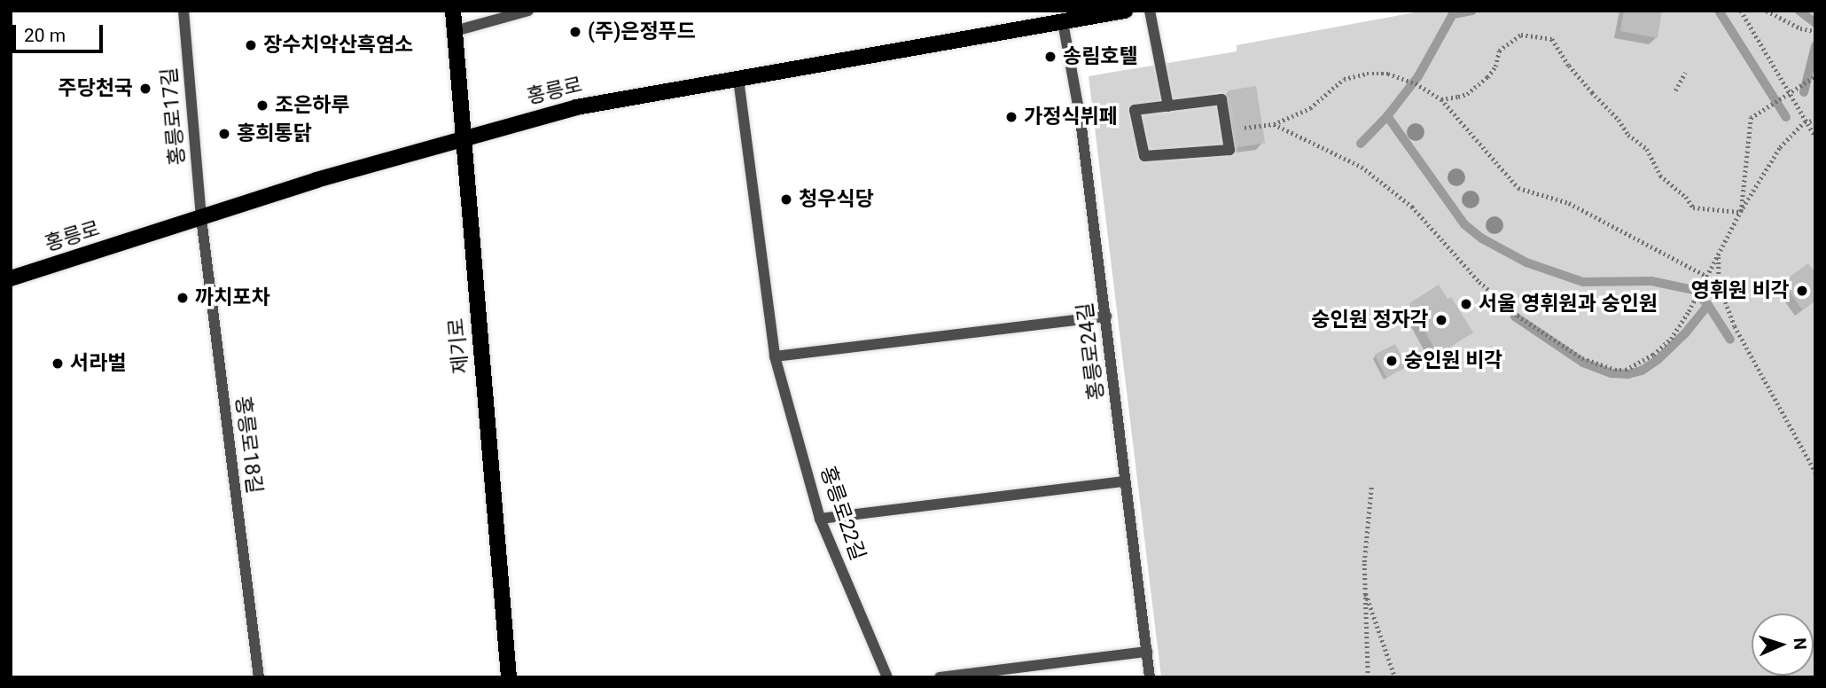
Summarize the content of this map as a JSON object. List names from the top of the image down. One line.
{"streets":{"main road":["홍릉로","제기로"],"street":["홍릉로17길","홍릉로24길","홍릉로18길","홍릉로22길"]},"crossings":[["홍릉로","홍릉로17길"],["홍릉로","제기로"],["홍릉로","홍릉로24길"],["홍릉로","홍릉로18길"],["홍릉로","홍릉로22길"],["홍릉로17길","홍릉로18길"]],"places":["(주)은정푸드","장수치악산흑염소","송림호텔","주당천국","조은하루","가정식뷔페","홍희통닭","청우식당","영휘원 비각","까치포차","서울 영휘원과 숭인원","숭인원 정자각","숭인원 비각","서라벌"],"scale_bar":"20 m","north":"right"}
